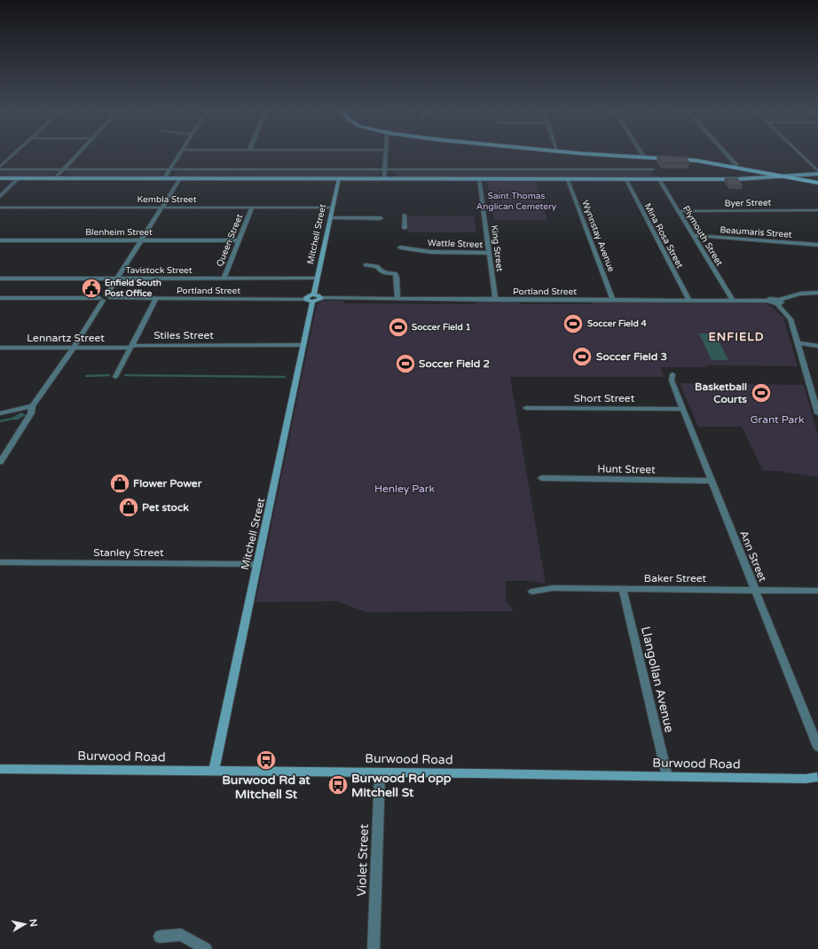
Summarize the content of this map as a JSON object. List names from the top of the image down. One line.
{"streets":{"street":["Kembla Street","Byer Street","Blenheim Street","Beaumaris Street","Mitchell Street","Wynnstay Avenue","Mina Rosa Street","Plymouth Street","Queen Street","Wattle Street","King Street","Tavistock Street","Portland Street","Stiles Street","Lennartz Street","Short Street","Hunt Street","Stanley Street","Ann Street","Baker Street","Llangollan Avenue","Burwood Road","Violet Street"]},"crossings":[["Kembla Street","Mitchell Street"],["Kembla Street","Queen Street"],["Byer Street","Plymouth Street"],["Blenheim Street","Queen Street"],["Beaumaris Street","Plymouth Street"],["Mitchell Street","Tavistock Street"],["Mitchell Street","Portland Street"],["Mitchell Street","Stiles Street"],["Mitchell Street","Stanley Street"],["Mitchell Street","Burwood Road"],["Wynnstay Avenue","Portland Street"],["Mina Rosa Street","Portland Street"],["Plymouth Street","Portland Street"],["Queen Street","Tavistock Street"],["Wattle Street","King Street"],["King Street","Portland Street"],["Stiles Street","Lennartz Street"],["Short Street","Ann Street"],["Hunt Street","Ann Street"],["Ann Street","Baker Street"],["Baker Street","Llangollan Avenue"],["Llangollan Avenue","Burwood Road"],["Burwood Road","Violet Street"]],"districts":["ENFIELD"],"parks":["Saint Thomas Anglican Cemetery","Grant Park","Henley Park"],"places":{"public building":["Enfield South Post Office"],"sports":["Soccer Field 4","Soccer Field 1","Soccer Field 3","Soccer Field 2","Basketball Courts"],"shop":["Flower Power","Pet stock"],"bus stop":["Burwood Rd at Mitchell St","Burwood Rd opp Mitchell St"]},"north":"right"}
